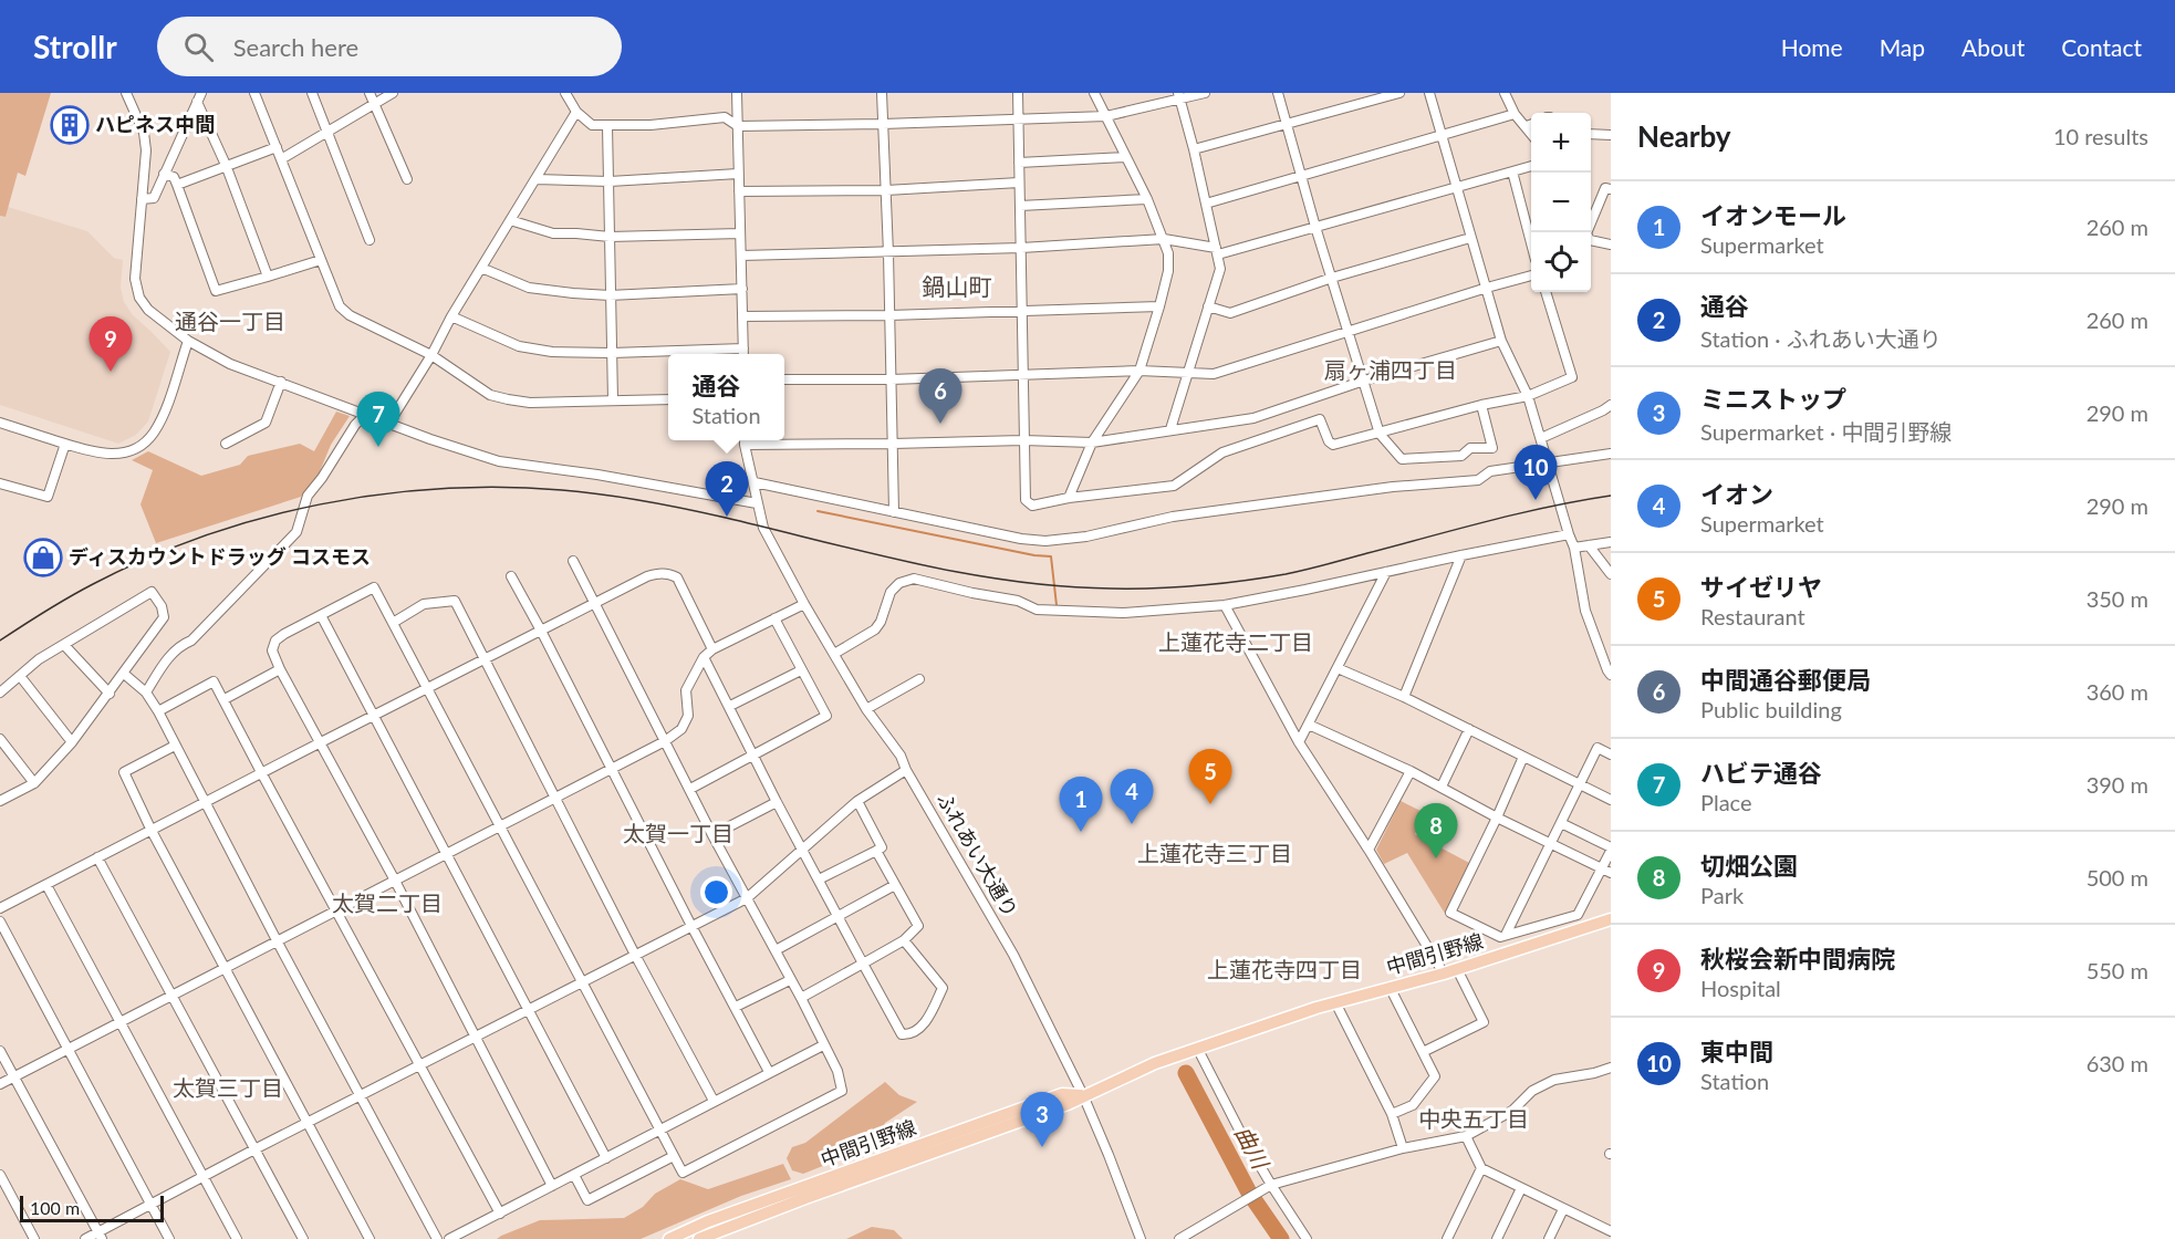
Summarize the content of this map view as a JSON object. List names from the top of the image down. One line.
{"streets":{"main road":["中間引野線"],"street":["ふれあい大通り"]},"crossings":[["ふれあい大通り","中間引野線"]],"districts":["鍋山町","通谷一丁目","扇ヶ浦四丁目","上蓮花寺二丁目","太賀一丁目","上蓮花寺三丁目","太賀二丁目","上蓮花寺四丁目","太賀三丁目","中央五丁目"],"water":["曲川"],"places":{"building":["ハピネス中間"],"shop":["ディスカウントドラッグ コスモス"]},"scale_bar":"100 m","page":{"header":"Strollr","search":"Search here","nav":["Home","Map","About","Contact"],"heading":["Nearby","10 results"],"map_buttons":["+","−"],"list":[{"mark":"1","name":"イオンモール","note":"Supermarket","value":"260 m"},{"mark":"2","name":"通谷","note":"Station · ふれあい大通り","value":"260 m"},{"mark":"3","name":"ミニストップ","note":"Supermarket · 中間引野線","value":"290 m"},{"mark":"4","name":"イオン","note":"Supermarket","value":"290 m"},{"mark":"5","name":"サイゼリヤ","note":"Restaurant","value":"350 m"},{"mark":"6","name":"中間通谷郵便局","note":"Public building","value":"360 m"},{"mark":"7","name":"ハビテ通谷","note":"Place","value":"390 m"},{"mark":"8","name":"切畑公園","note":"Park","value":"500 m"},{"mark":"9","name":"秋桜会新中間病院","note":"Hospital","value":"550 m"},{"mark":"10","name":"東中間","note":"Station","value":"630 m"}],"pins":["9","6","7","10","2","5","4","1","8","3"],"popup":["通谷","Station"],"scale":"100 m"}}
